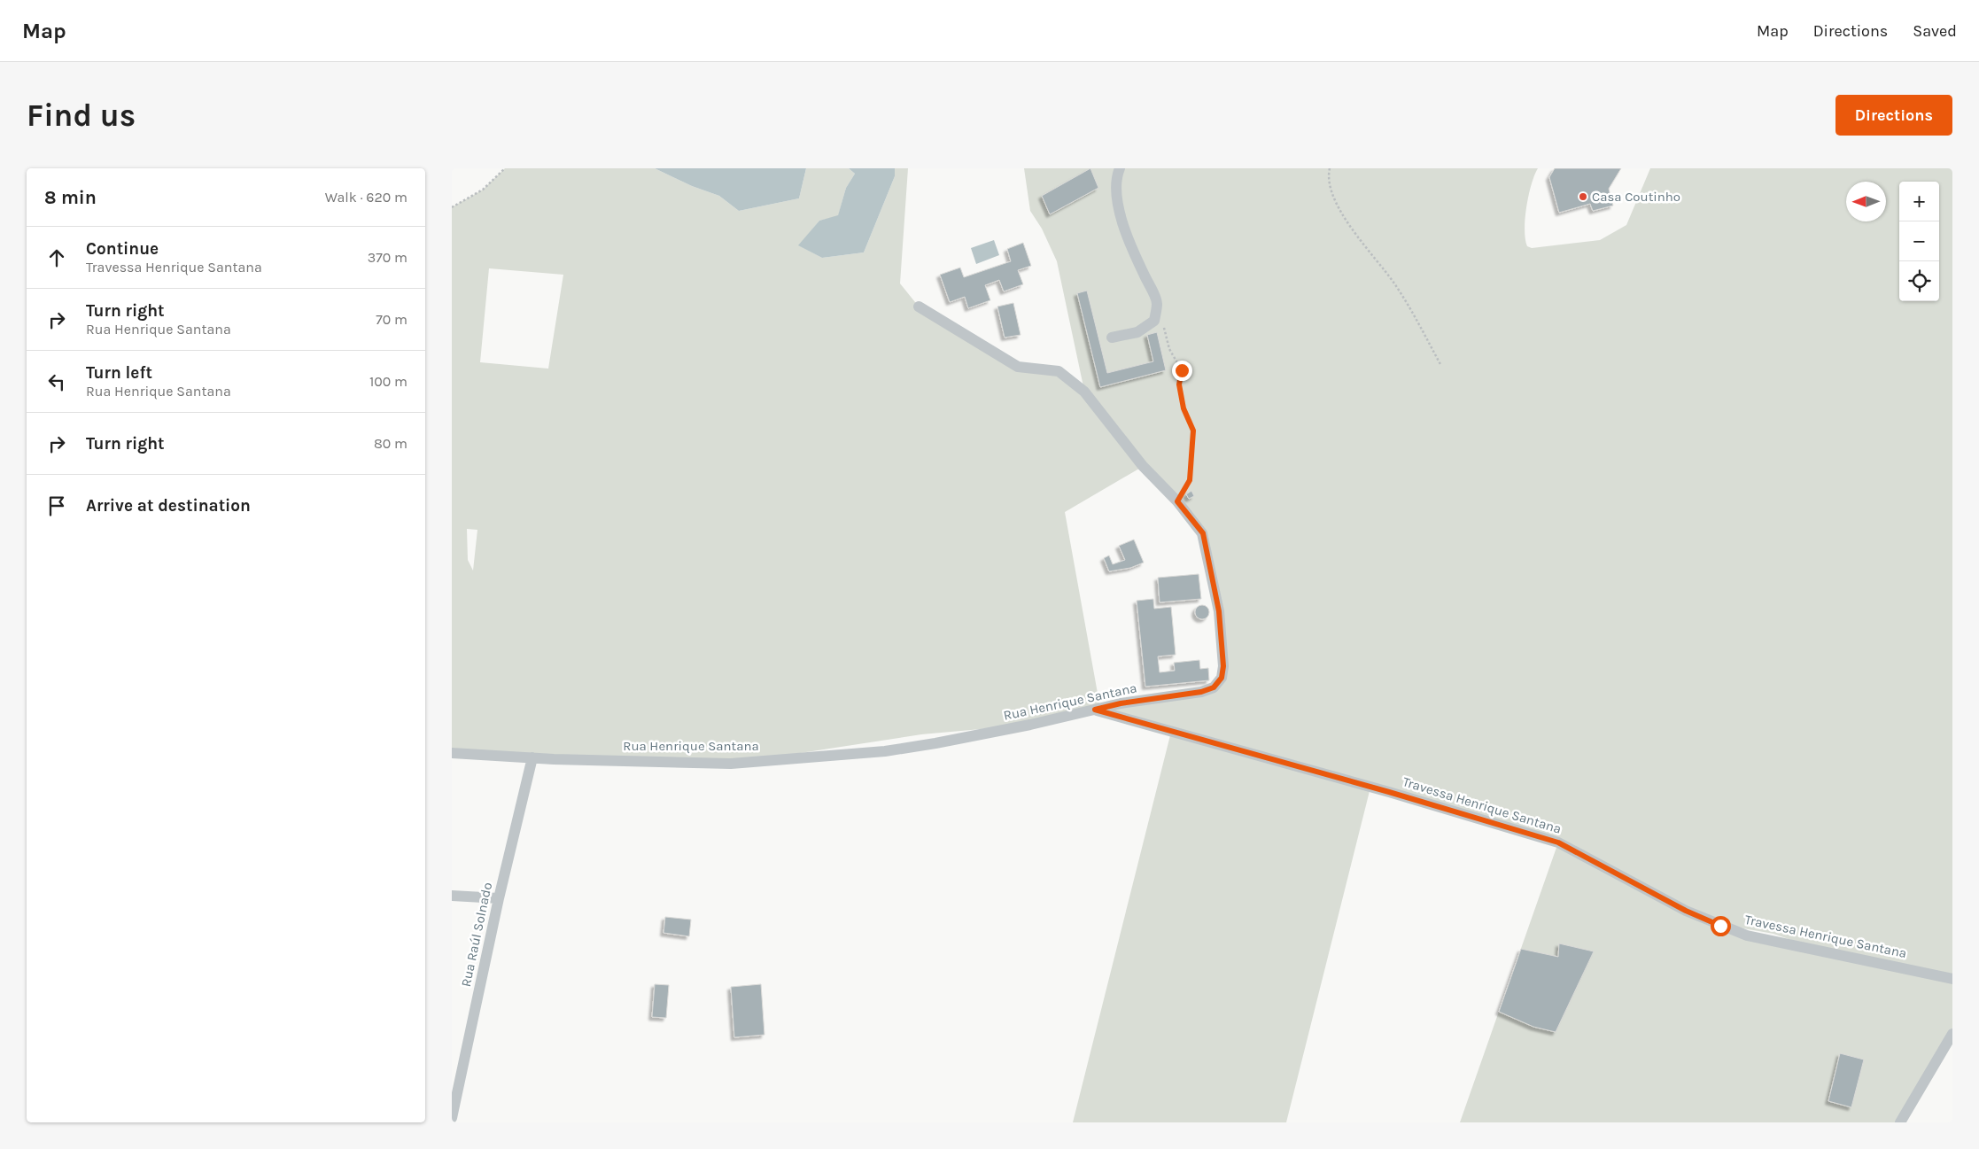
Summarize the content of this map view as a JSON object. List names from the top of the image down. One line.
{"streets":{"street":["Rua Henrique Santana","Travessa Henrique Santana","Rua Raúl Solnado"]},"crossings":[["Rua Henrique Santana","Travessa Henrique Santana"],["Rua Henrique Santana","Rua Raúl Solnado"]],"places":["Casa Coutinho"],"north":"left","page":{"header":"Map","nav":["Map","Directions","Saved"],"buttons":"Directions","title":"Find us","heading":["8 min","Walk · 620 m"],"map_buttons":["+","−"],"list":[["Continue","Travessa Henrique Santana","370 m"],["Turn right","Rua Henrique Santana","70 m"],["Turn left","Rua Henrique Santana","100 m"],["Turn right","80 m"],"Arrive at destination"]}}
